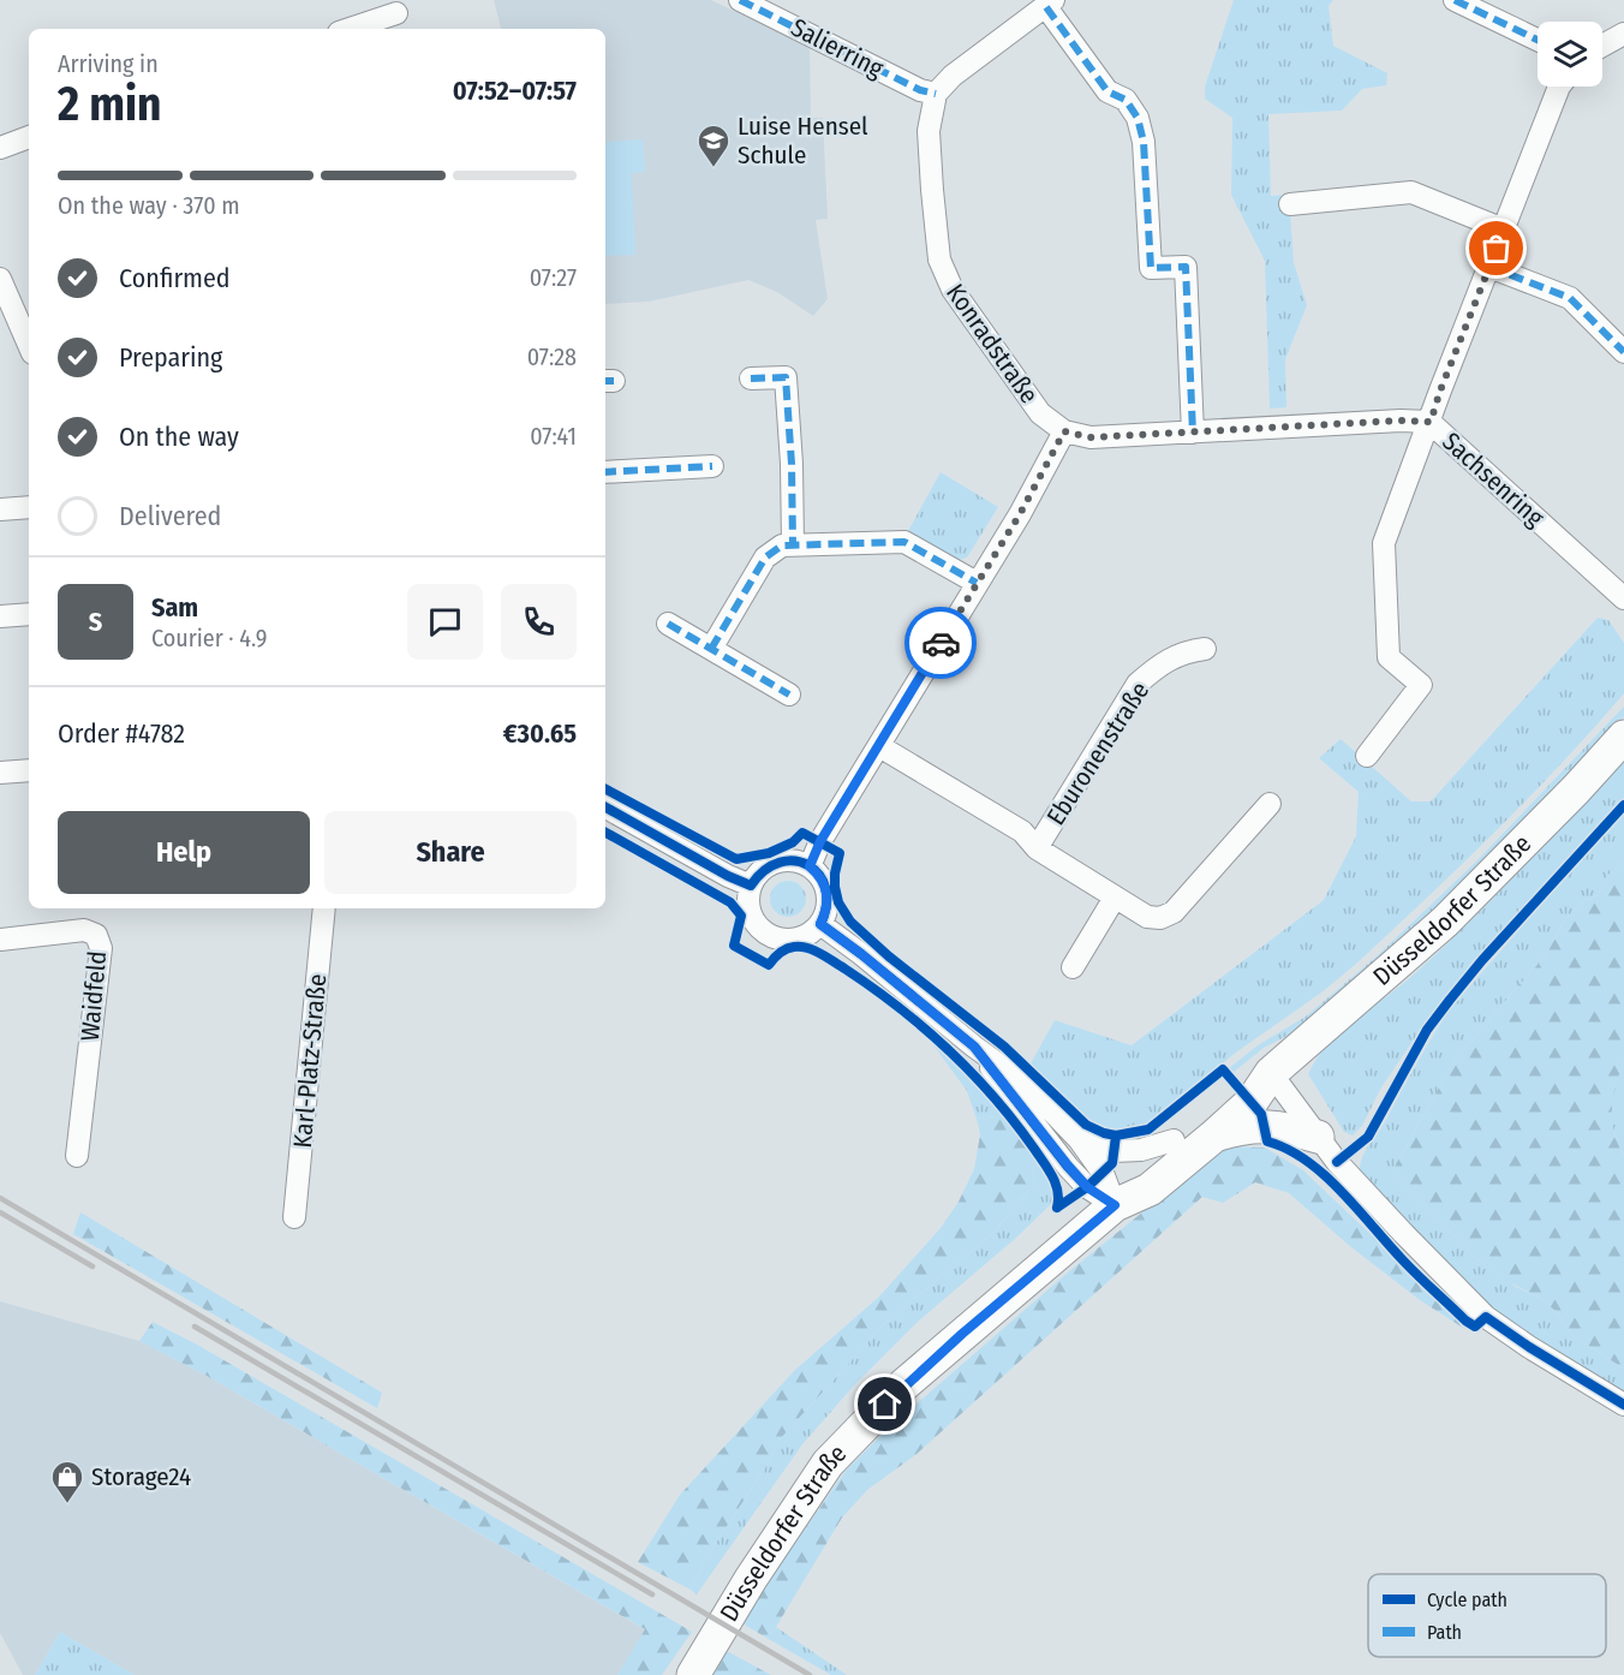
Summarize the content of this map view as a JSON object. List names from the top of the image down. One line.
{"streets":{"main road":["Düsseldorfer Straße"],"street":["Salierring","Konradstraße","Sachsenring","Eburonenstraße","Waidfeld","Karl-Platz-Straße"]},"crossings":[["Salierring","Konradstraße"],["Konradstraße","Sachsenring"]],"places":{"school or university":["Luise Hensel Schule"],"shop":["Storage24"]},"legend":["Cycle path","Path"],"page":{"heading":["2 min","Arriving in","07:52–07:57"],"panel":["Sam","Courier · 4.9","Order #4782","€30.65"],"bar":"On the way · 370 m","list":[["Confirmed","07:27"],["Preparing","07:28"],["On the way","07:41"],"Delivered"],"round":"S","buttons":["Help","Share"]}}
